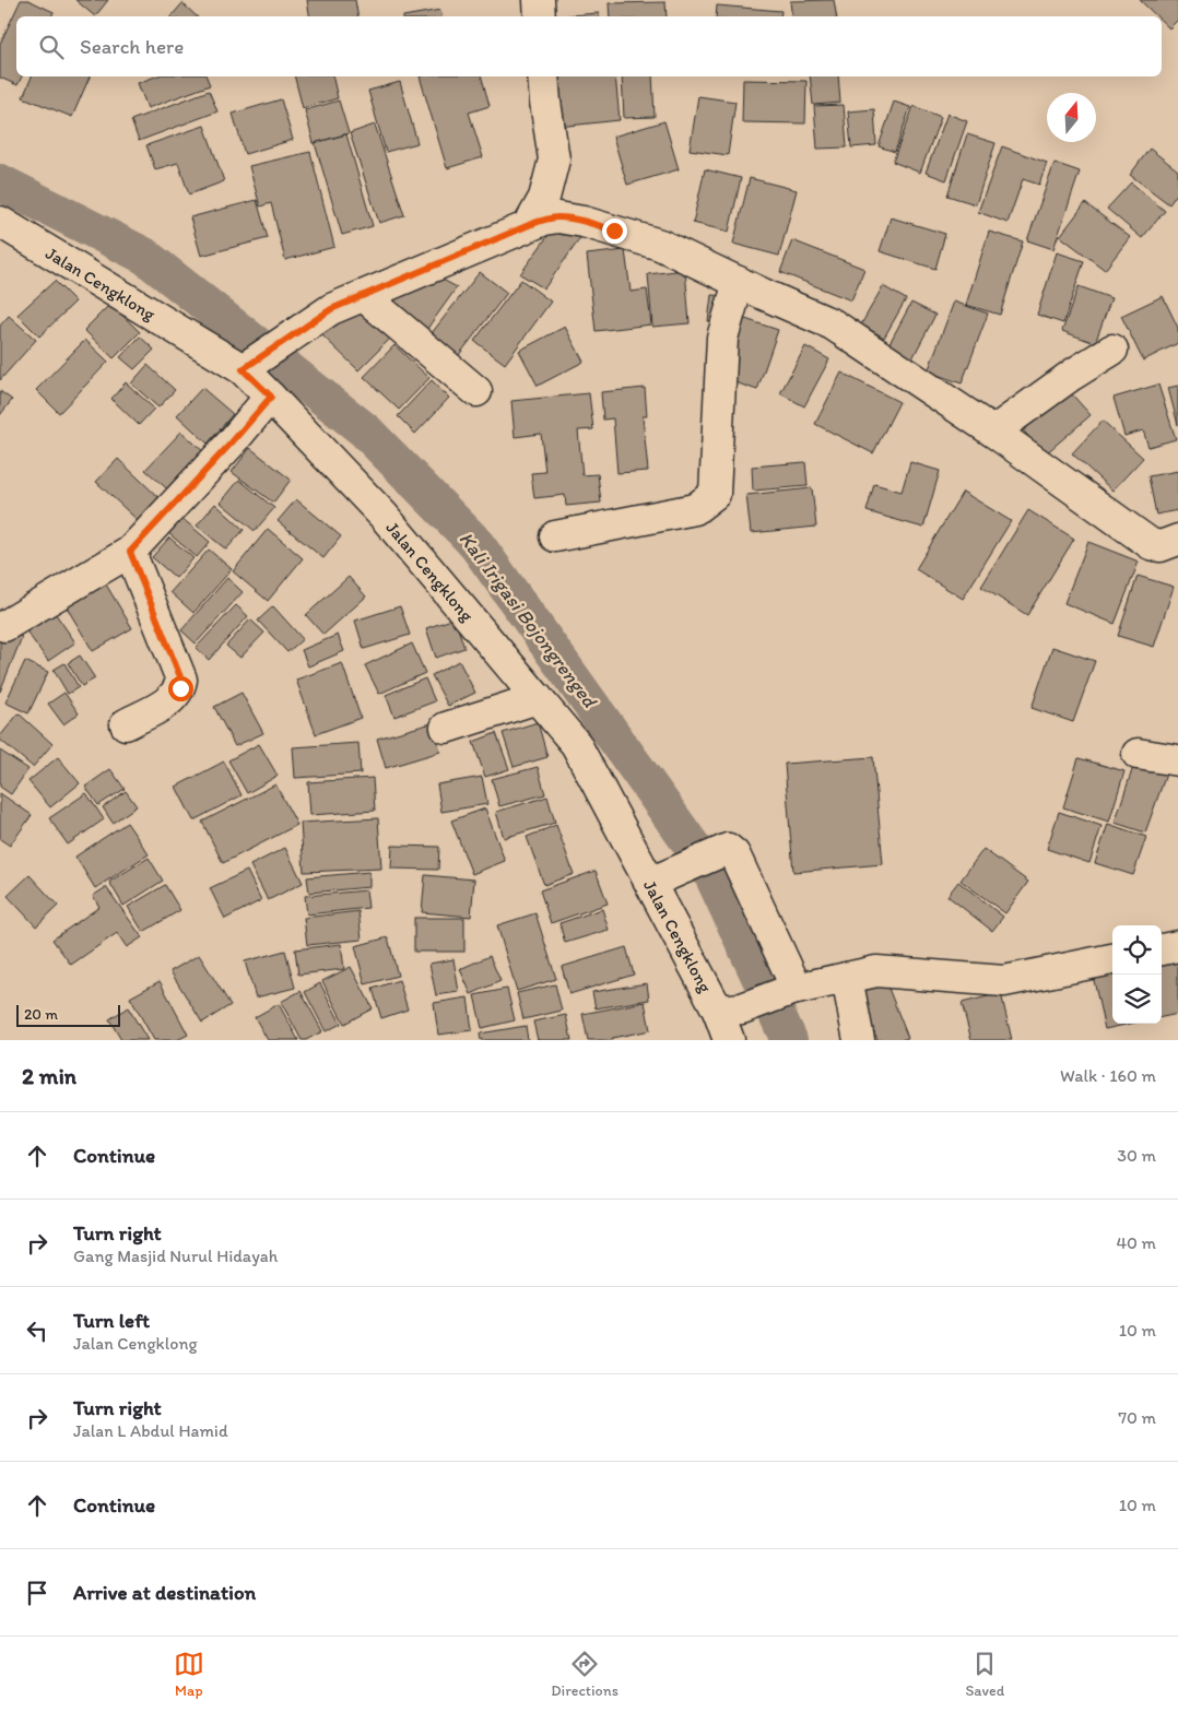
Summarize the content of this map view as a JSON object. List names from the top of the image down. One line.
{"streets":{"street":["Jalan Cengklong"]},"water":["Kali Irigasi Bojongrenged"],"scale_bar":"20 m","north":"top","page":{"search":"Search here","scale":"20 m","heading":["2 min","Walk · 160 m"],"list":[["Continue","30 m"],["Turn right","Gang Masjid Nurul Hidayah","40 m"],["Turn left","Jalan Cengklong","10 m"],["Turn right","Jalan L Abdul Hamid","70 m"],["Continue","10 m"],"Arrive at destination"],"nav":["Map","Directions","Saved"]}}
